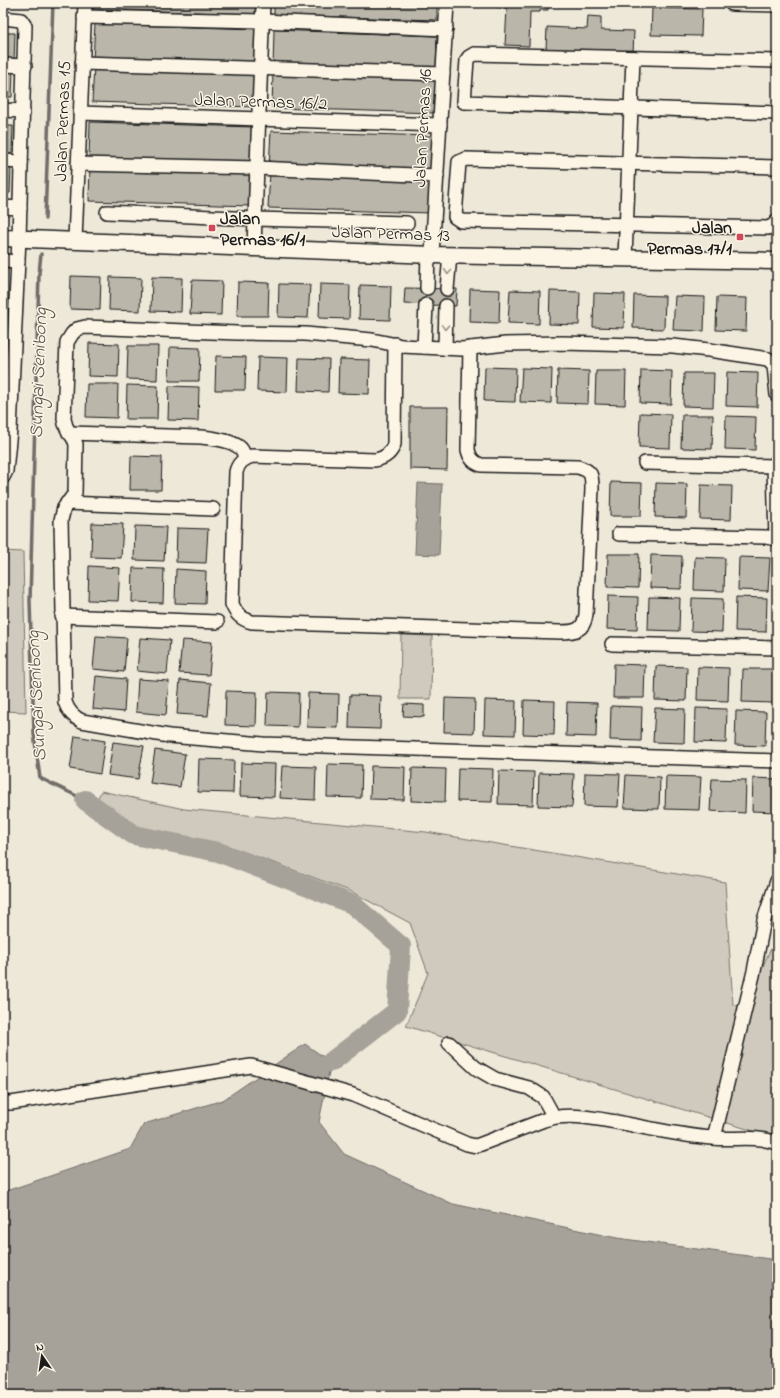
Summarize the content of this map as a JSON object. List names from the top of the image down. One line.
{"streets":{"main road":["Jalan Permas 13"],"street":["Jalan Permas 16/2","Jalan Permas 15","Jalan Permas 16"]},"crossings":[["Jalan Permas 16/2","Jalan Permas 15"],["Jalan Permas 16/2","Jalan Permas 16"],["Jalan Permas 15","Jalan Permas 13"],["Jalan Permas 16","Jalan Permas 13"]],"water":["Sungai Senibong"],"places":{"transit":["Jalan Permas 16/1","Jalan Permas 17/1"]},"north":"top"}
